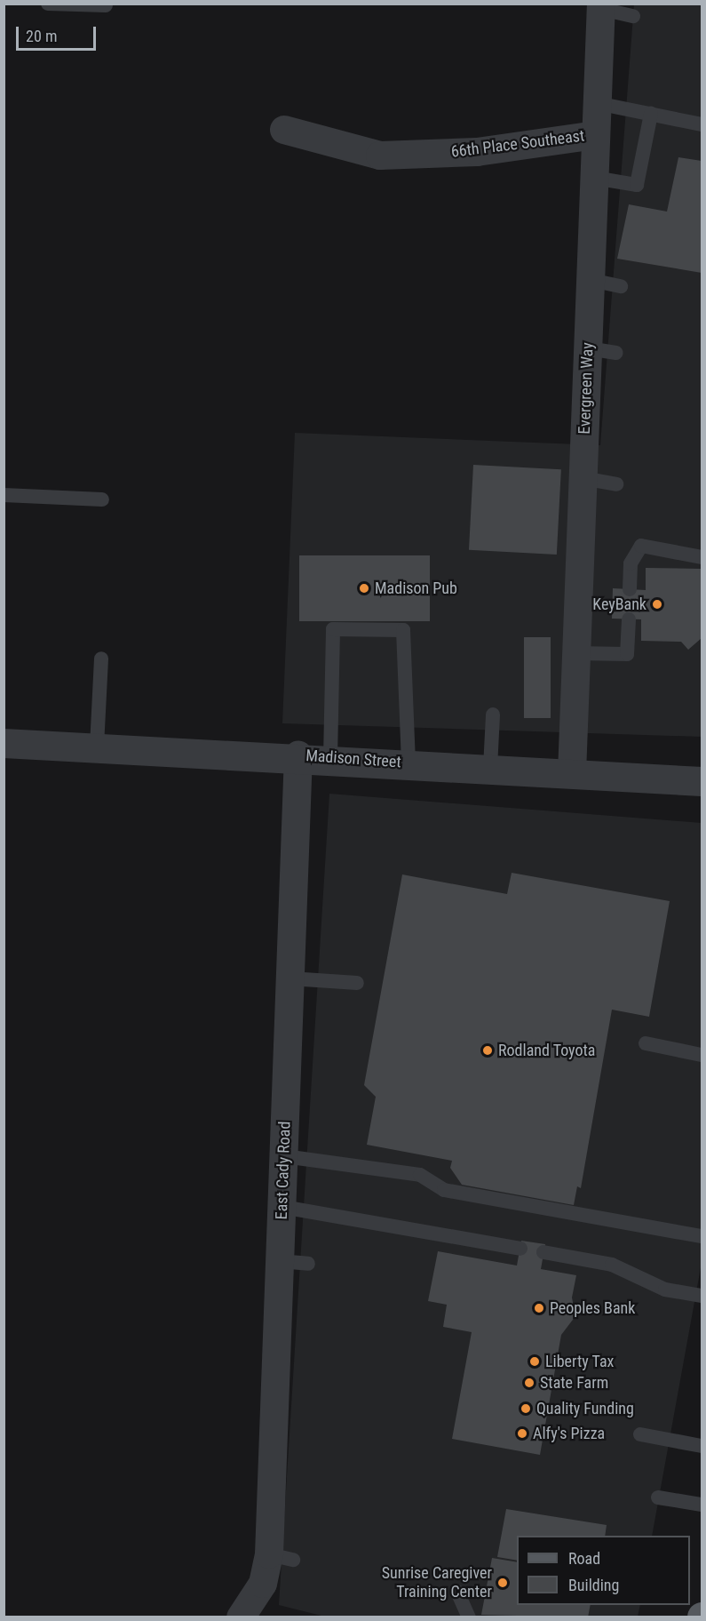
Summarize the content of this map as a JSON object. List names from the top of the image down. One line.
{"streets":{"street":["66th Place Southeast","Evergreen Way","Madison Street","East Cady Road"]},"crossings":[["66th Place Southeast","Evergreen Way"],["Evergreen Way","Madison Street"],["Madison Street","East Cady Road"]],"places":["Madison Pub","KeyBank","Rodland Toyota","Peoples Bank","Liberty Tax","State Farm","Quality Funding","Alfy's Pizza","Sunrise Caregiver Training Center"],"legend":["Road","Building"],"scale_bar":"20 m"}
